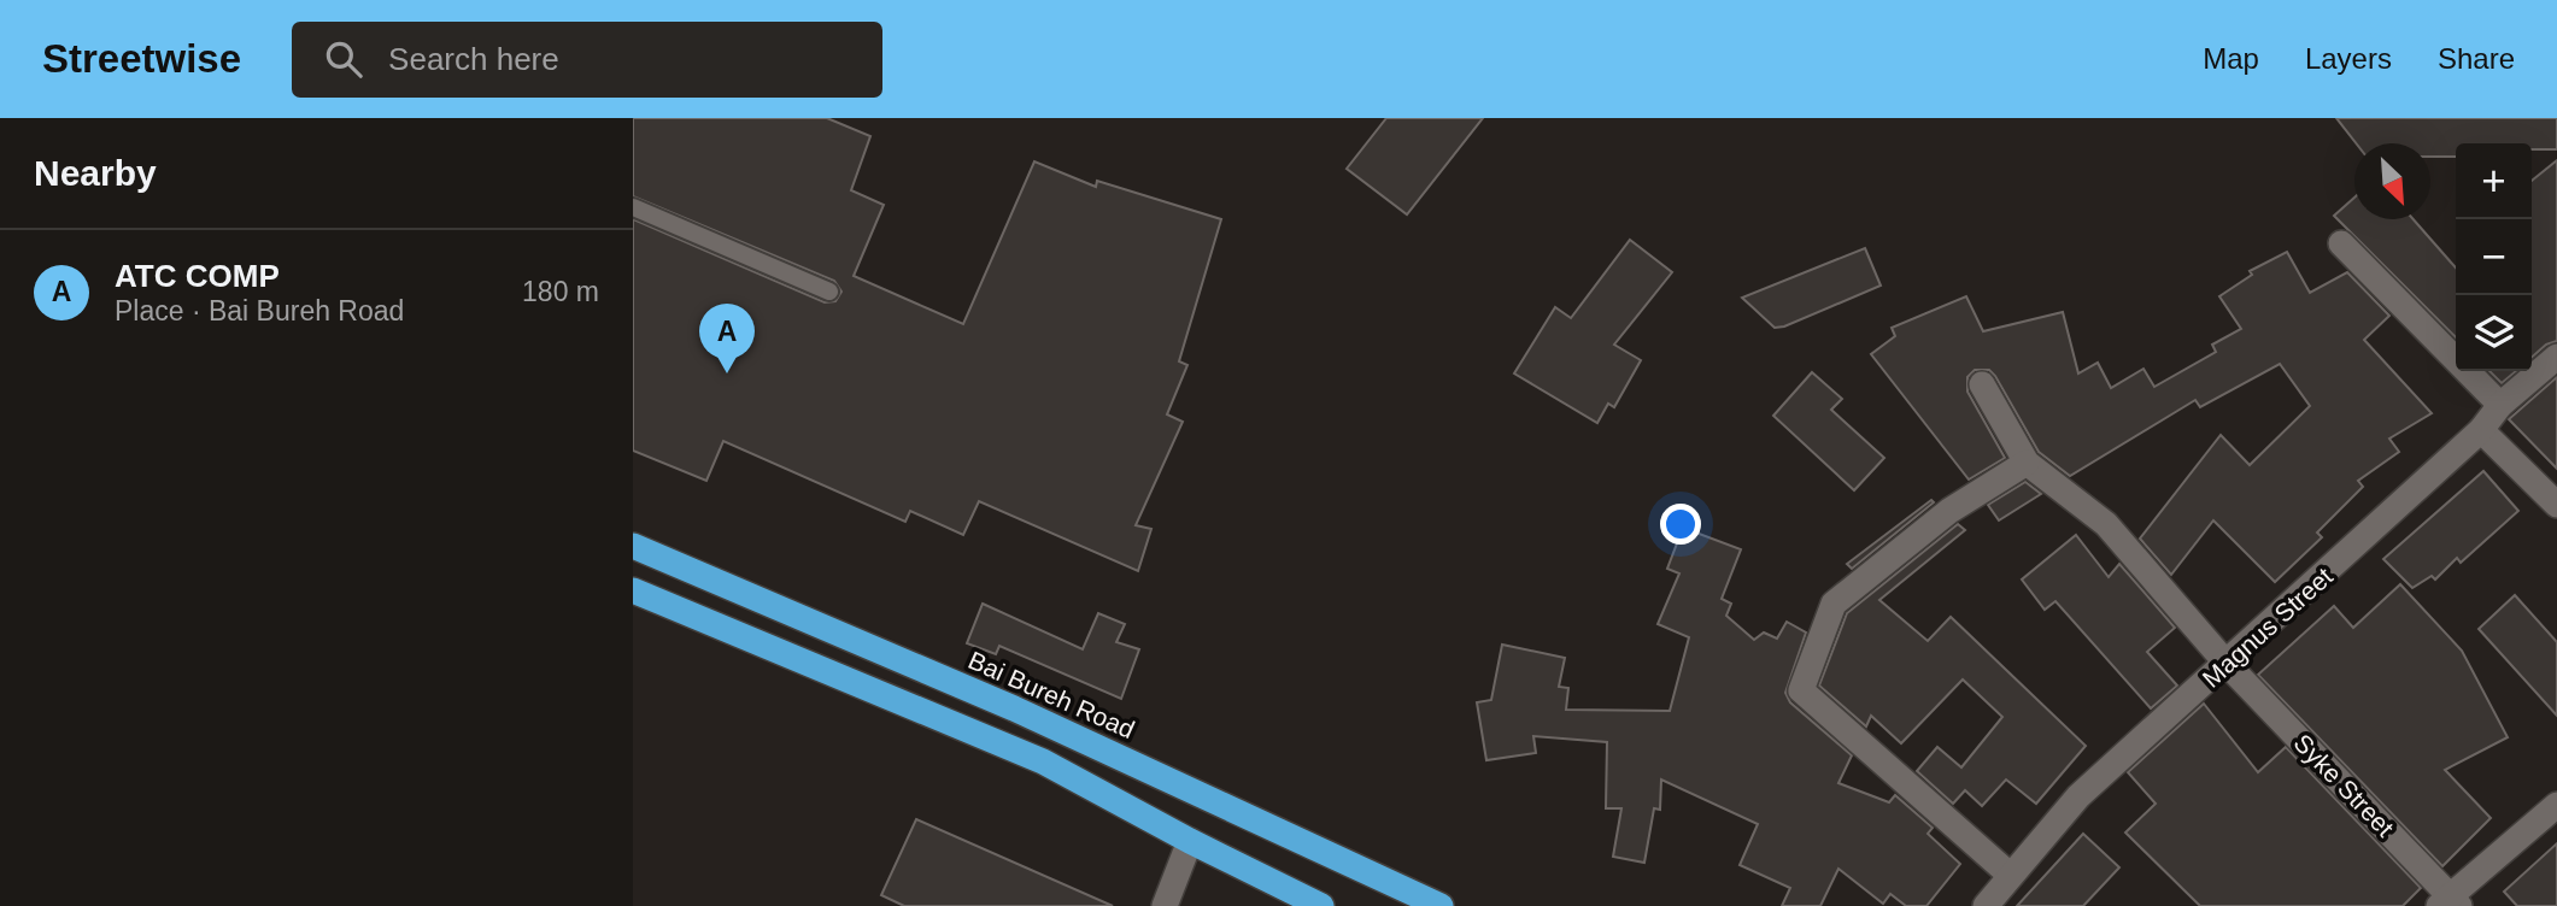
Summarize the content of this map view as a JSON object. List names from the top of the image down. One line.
{"streets":{"highway":["Bai Bureh Road"],"street":["Magnus Street","Syke Street"]},"crossings":[["Magnus Street","Syke Street"]],"north":"bottom right","page":{"header":"Streetwise","search":"Search here","nav":["Map","Layers","Share"],"heading":"Nearby","map_buttons":["+","−"],"list":[{"mark":"A","name":"ATC COMP","note":"Place · Bai Bureh Road","value":"180 m"}],"pins":"A"}}
